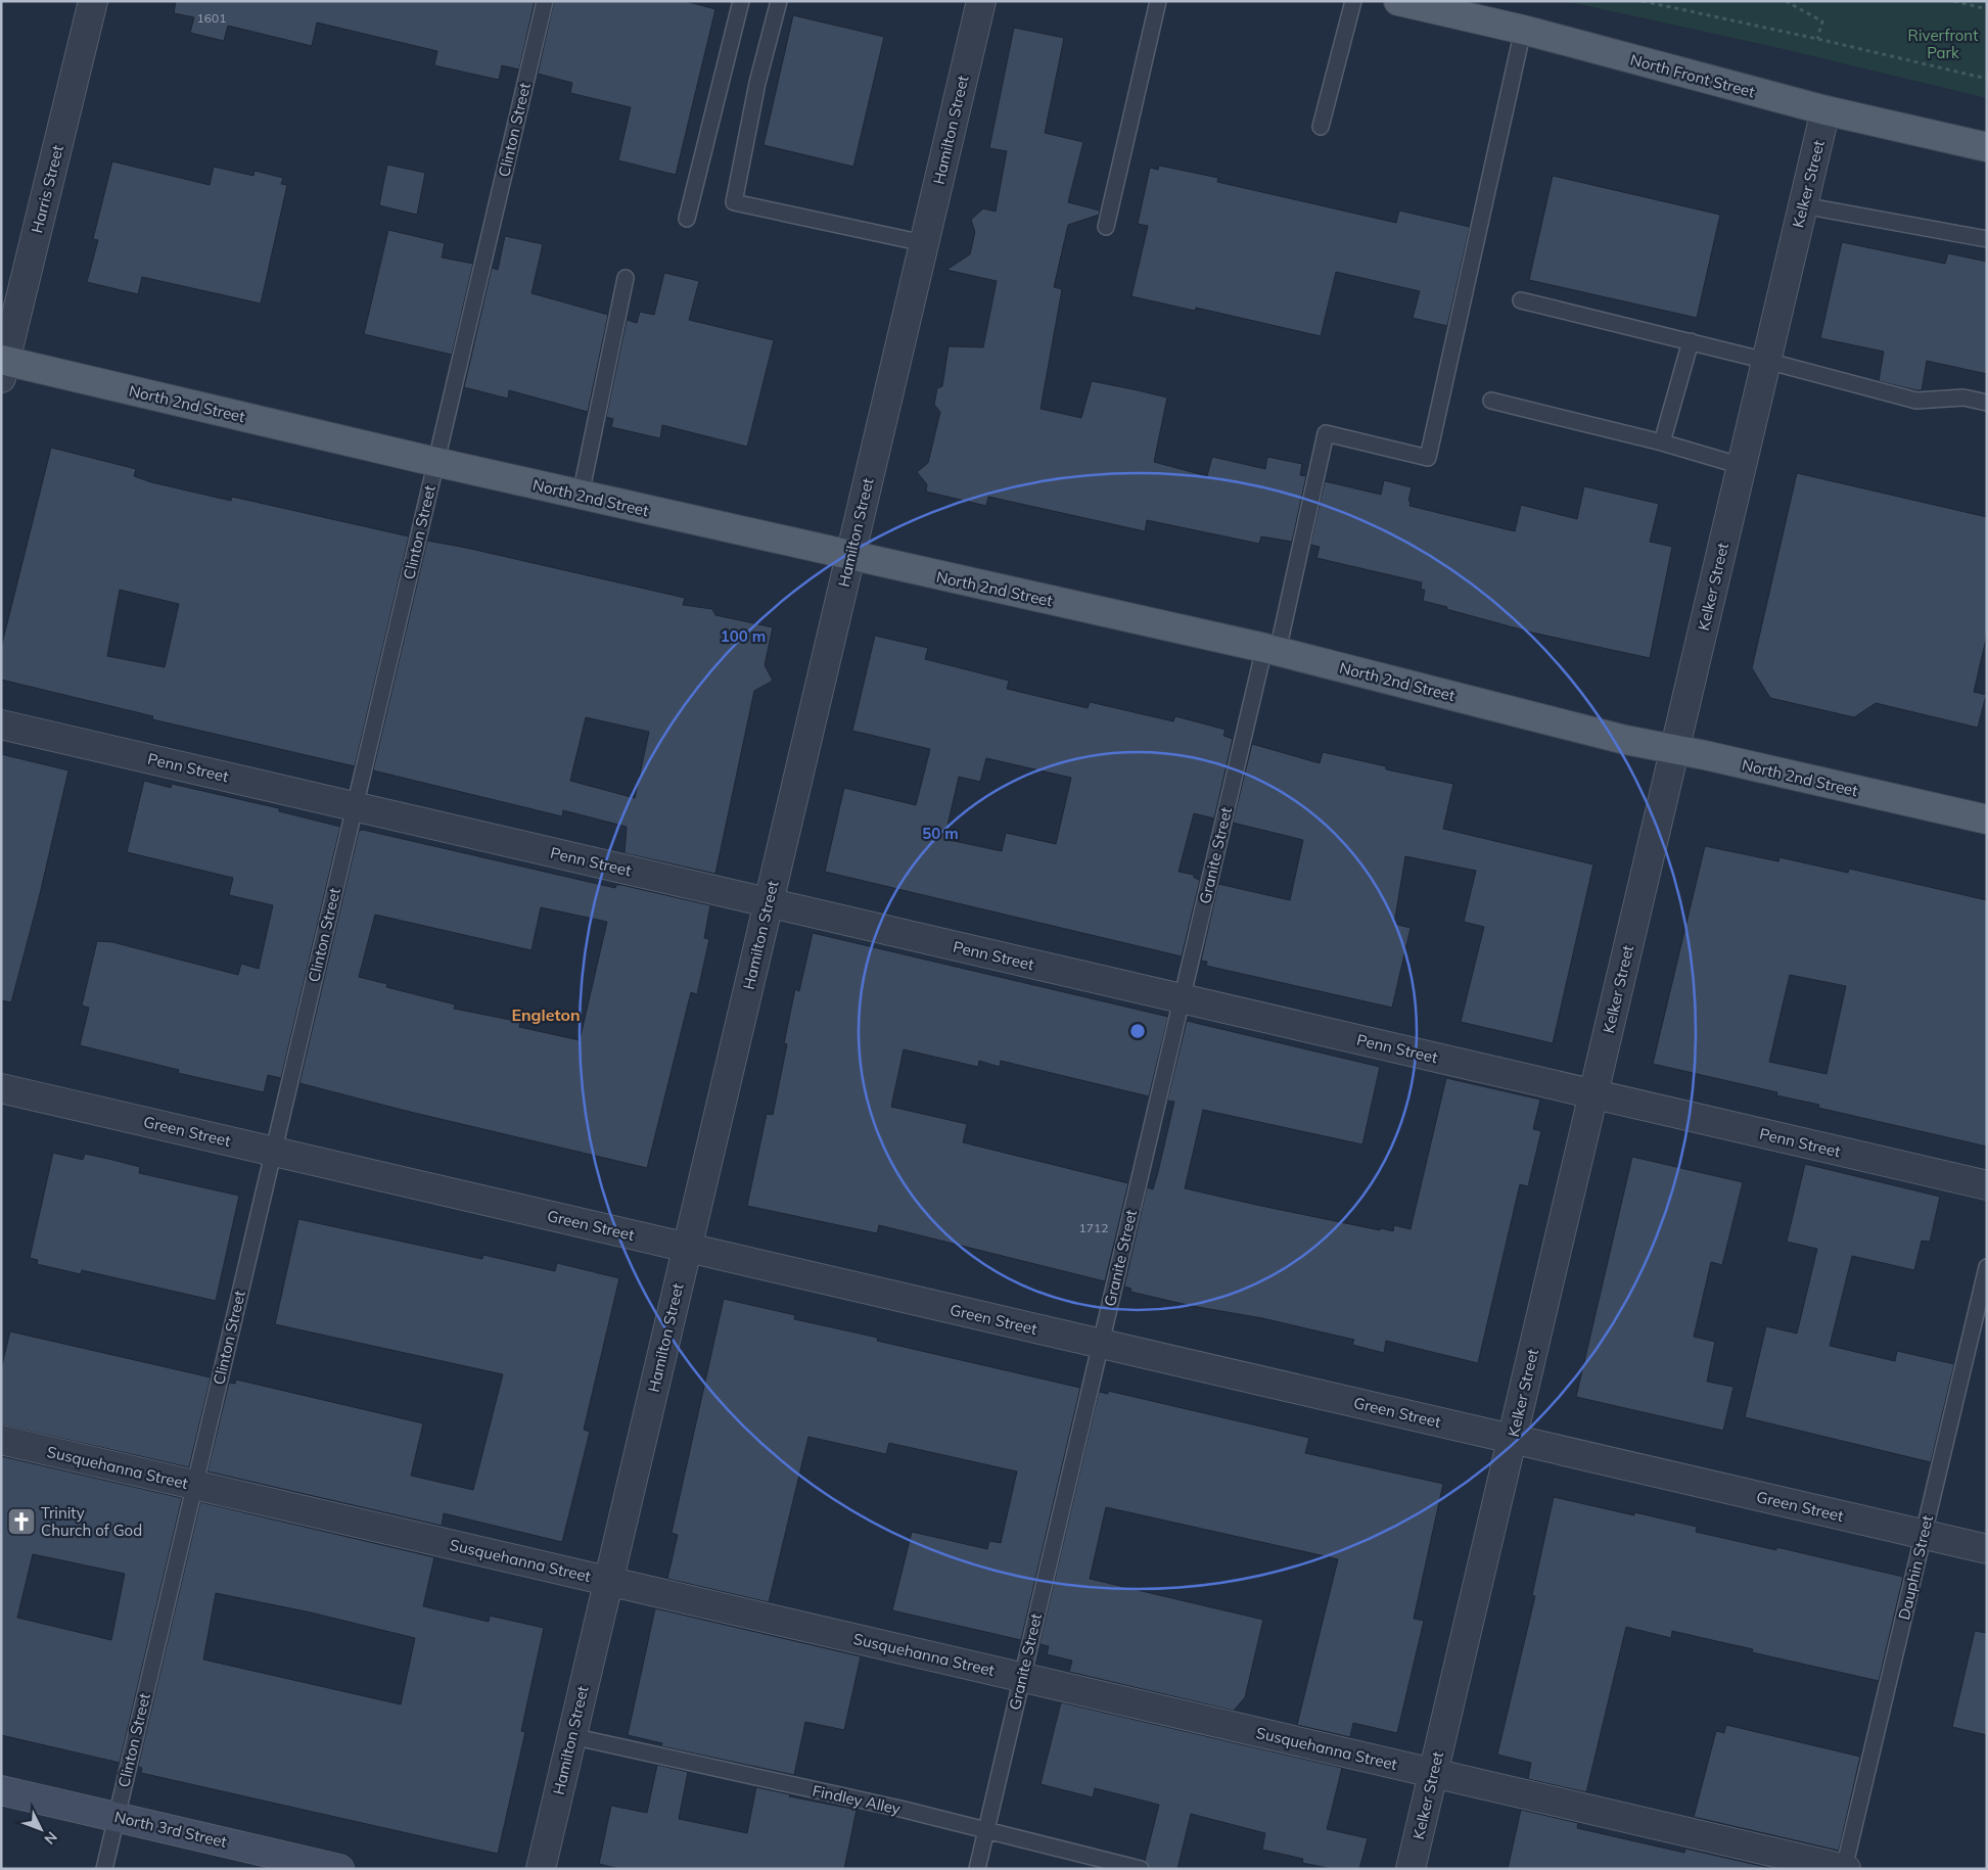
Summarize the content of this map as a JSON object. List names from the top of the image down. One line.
{"streets":{"main road":["North Front Street","North 2nd Street","North 3rd Street"],"street":["Hamilton Street","Kelker Street","Harris Street","Penn Street","Green Street","Susquehanna Street"],"lane":["Clinton Street","Granite Street","Dauphin Street","Findley Alley"]},"crossings":[["North Front Street","Kelker Street"],["North Front Street","Granite Street"],["Clinton Street","North 2nd Street"],["Clinton Street","Penn Street"],["Clinton Street","Green Street"],["Clinton Street","Susquehanna Street"],["Clinton Street","North 3rd Street"],["Hamilton Street","North 2nd Street"],["Hamilton Street","Penn Street"],["Hamilton Street","Green Street"],["Hamilton Street","Susquehanna Street"],["Hamilton Street","Findley Alley"],["Kelker Street","North 2nd Street"],["Kelker Street","Penn Street"],["Kelker Street","Green Street"],["Kelker Street","Susquehanna Street"],["Harris Street","North 2nd Street"],["North 2nd Street","Granite Street"],["Penn Street","Granite Street"],["Granite Street","Green Street"],["Granite Street","Susquehanna Street"],["Granite Street","Findley Alley"],["Green Street","Dauphin Street"],["Susquehanna Street","Dauphin Street"]],"districts":["Engleton"],"parks":["Riverfront Park"],"places":{"church":["Trinity Church of God"]},"house_numbers":["1601","1712"],"north":"bottom right","rings":["100 m","50 m"]}
